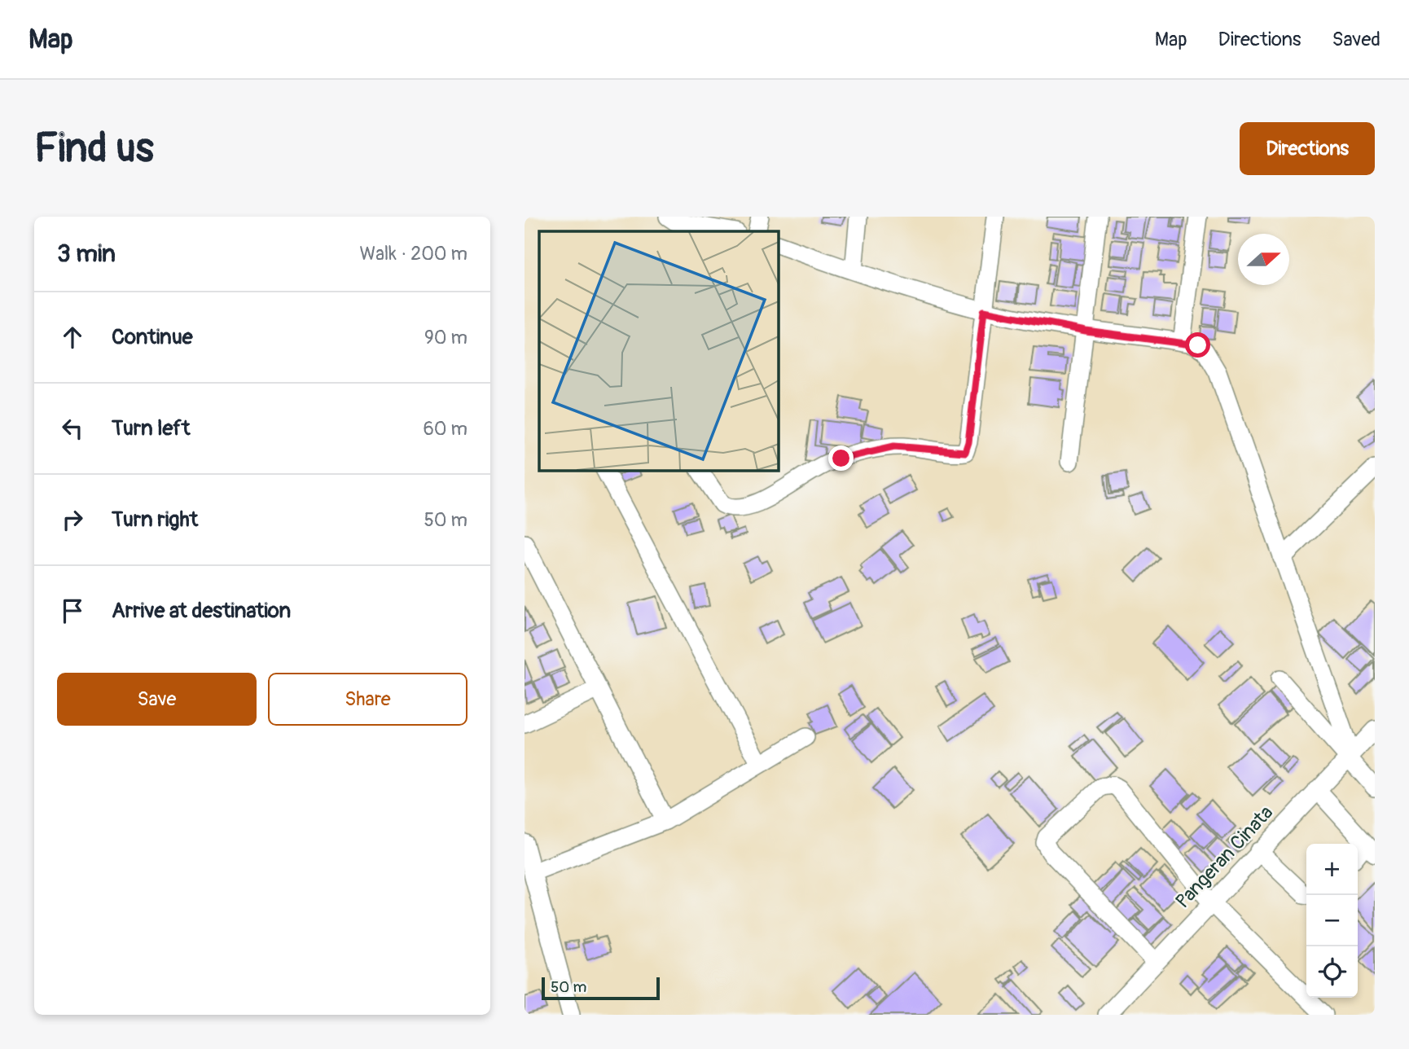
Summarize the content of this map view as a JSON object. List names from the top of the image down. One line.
{"streets":{"street":["Pangeran Cinata"]},"scale_bar":"50 m","north":"right","page":{"header":"Map","nav":["Map","Directions","Saved"],"buttons":["Directions",["Save","Share"]],"title":"Find us","heading":["3 min","Walk · 200 m"],"list":[["Continue","90 m"],["Turn left","60 m"],["Turn right","50 m"],"Arrive at destination"],"map_buttons":["+","−"],"scale":"50 m"}}
